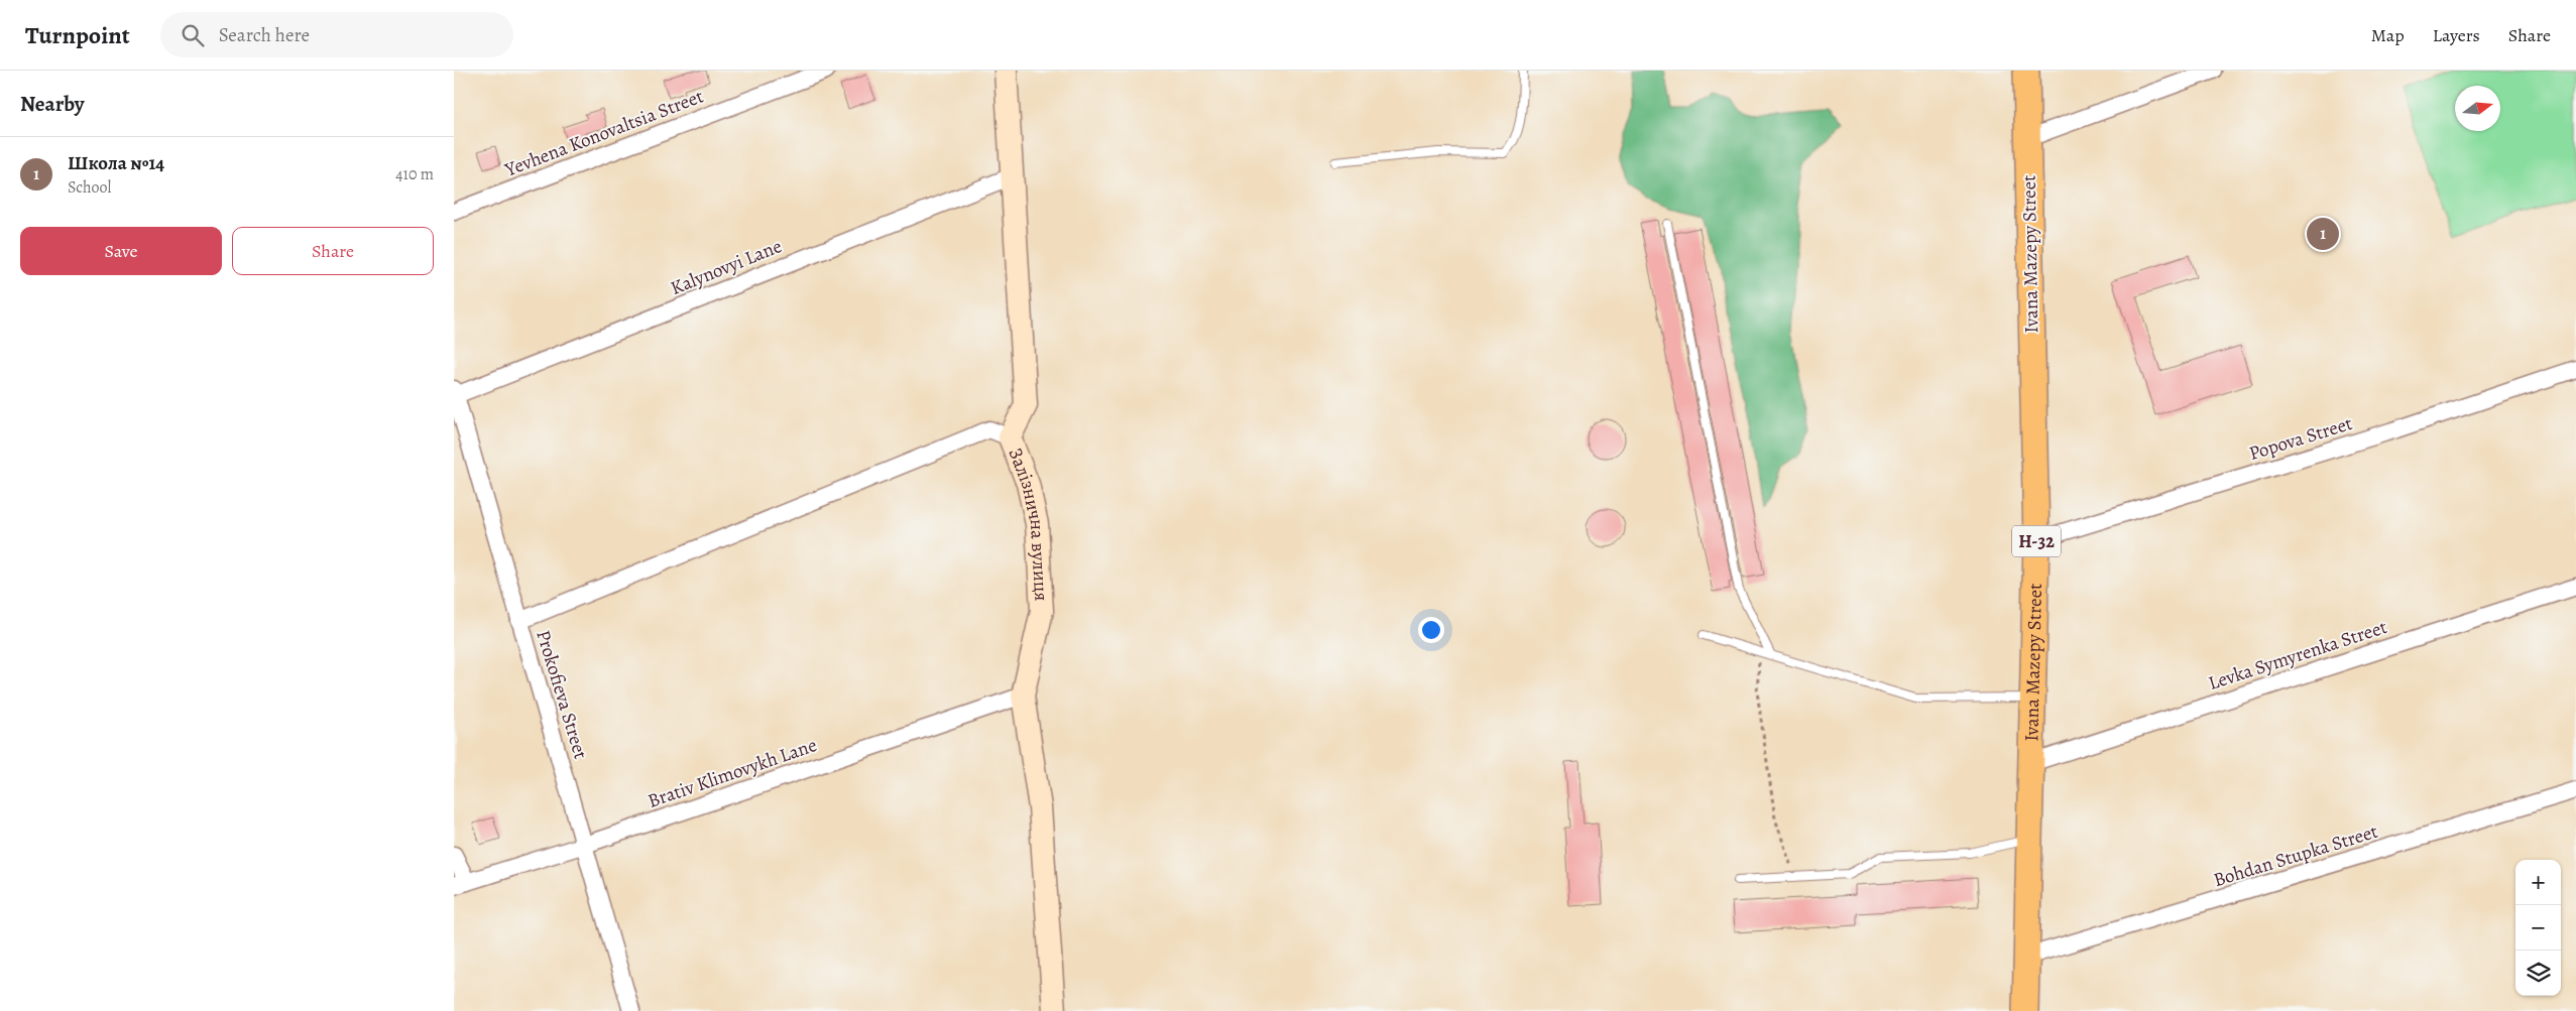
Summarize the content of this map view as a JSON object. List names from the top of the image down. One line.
{"streets":{"main road":["Ivana Mazepy Street","Н-32"],"street":["Yevhena Konovaltsia Street","Kalynovyi Lane","Popova Street","Залізнична вулиця","Levka Symyrenka Street","Prokofieva Street","Brativ Klimovykh Lane","Bohdan Stupka Street"]},"crossings":[["Ivana Mazepy Street","Popova Street"],["Ivana Mazepy Street","Levka Symyrenka Street"],["Ivana Mazepy Street","Bohdan Stupka Street"],["Kalynovyi Lane","Залізнична вулиця"],["Kalynovyi Lane","Prokofieva Street"],["Залізнична вулиця","Brativ Klimovykh Lane"],["Prokofieva Street","Brativ Klimovykh Lane"]],"north":"right","page":{"header":"Turnpoint","search":"Search here","nav":["Map","Layers","Share"],"heading":"Nearby","list":[{"mark":"1","name":"Школа №14","note":"School","value":"410 m"}],"buttons":["Save","Share"],"pins":"1","map_buttons":["+","−"]}}
